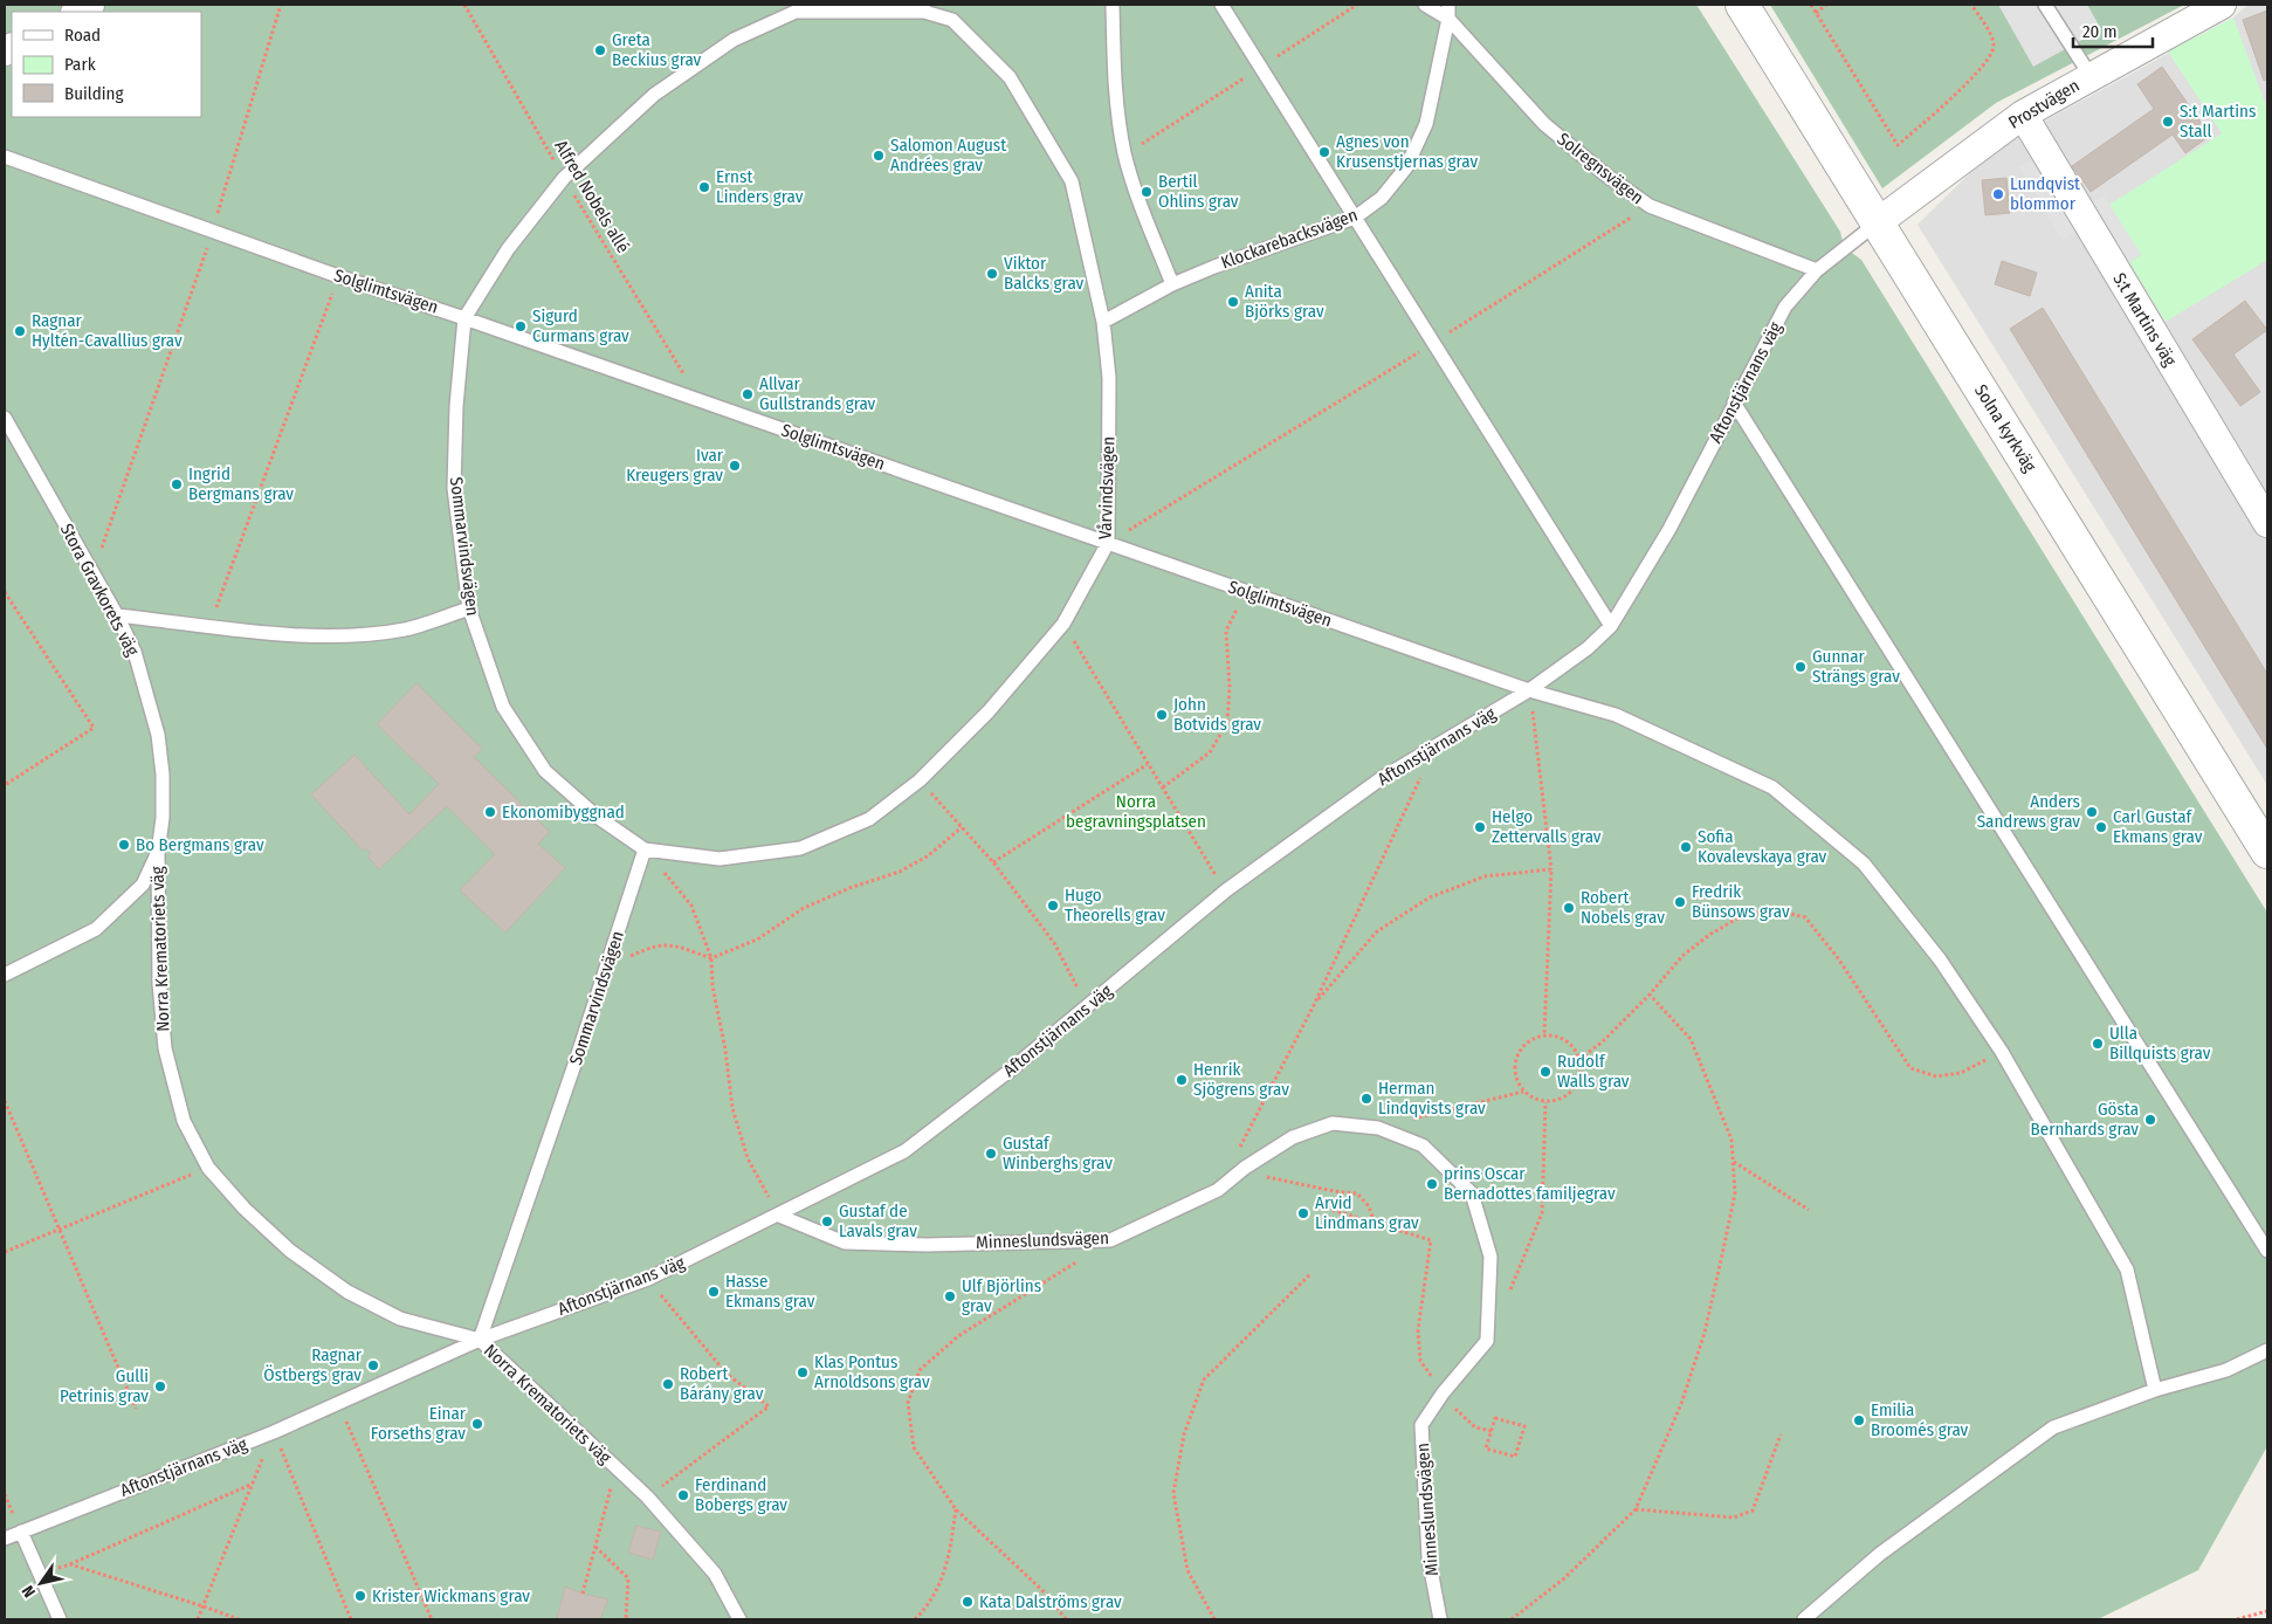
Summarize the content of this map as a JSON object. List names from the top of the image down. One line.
{"streets":{"street":["Prostvägen","S:t Martins väg","Solna kyrkväg"],"lane":["Solregnsvägen","Klockarebacksvägen","Solglimtsvägen","Aftonstjärnans väg","Vårvindsvägen","Sommarvindsvägen","Stora Gravkorets väg","Norra Krematoriets väg","Minneslundsvägen"],"path":["Alfred Nobels allé"]},"crossings":[["Prostvägen","S:t Martins väg"],["Prostvägen","Aftonstjärnans väg"],["Prostvägen","Solna kyrkväg"],["Solregnsvägen","Klockarebacksvägen"],["Solregnsvägen","Aftonstjärnans väg"],["Alfred Nobels allé","Solglimtsvägen"],["Alfred Nobels allé","Sommarvindsvägen"],["Klockarebacksvägen","Vårvindsvägen"],["Solglimtsvägen","Aftonstjärnans väg"],["Solglimtsvägen","Vårvindsvägen"],["Solglimtsvägen","Sommarvindsvägen"],["Aftonstjärnans väg","Solna kyrkväg"],["Aftonstjärnans väg","Sommarvindsvägen"],["Aftonstjärnans väg","Norra Krematoriets väg"],["Aftonstjärnans väg","Minneslundsvägen"],["Vårvindsvägen","Sommarvindsvägen"],["Sommarvindsvägen","Norra Krematoriets väg"],["Stora Gravkorets väg","Norra Krematoriets väg"]],"parks":["Norra begravningsplatsen"],"places":["Greta Beckius grav","S:t Martins Stall","Agnes von Krusenstjernas grav","Salomon August Andrées grav","Ernst Linders grav","Bertil Ohlins grav","Lundqvist blommor","Viktor Balcks grav","Anita Björks grav","Sigurd Curmans grav","Ragnar Hyltén-Cavallius grav","Allvar Gullstrands grav","Ivar Kreugers grav","Ingrid Bergmans grav","Gunnar Strängs grav","John Botvids grav","Ekonomibyggnad","Anders Sandrews grav","Helgo Zettervalls grav","Carl Gustaf Ekmans grav","Bo Bergmans grav","Sofia Kovalevskaya grav","Fredrik Bünsows grav","Hugo Theorells grav","Robert Nobels grav","Ulla Billquists grav","Rudolf Walls grav","Henrik Sjögrens grav","Herman Lindqvists grav","Gösta Bernhards grav","Gustaf Winberghs grav","prins Oscar Bernadottes familjegrav","Arvid Lindmans grav","Gustaf de Lavals grav","Hasse Ekmans grav","Ulf Björlins grav","Ragnar Östbergs grav","Klas Pontus Arnoldsons grav","Robert Bárány grav","Gulli Petrinis grav","Emilia Broomés grav","Einar Forseths grav","Ferdinand Bobergs grav","Krister Wickmans grav","Kata Dalströms grav"],"legend":["Road","Park","Building"],"scale_bar":"20 m","north":"bottom left"}
